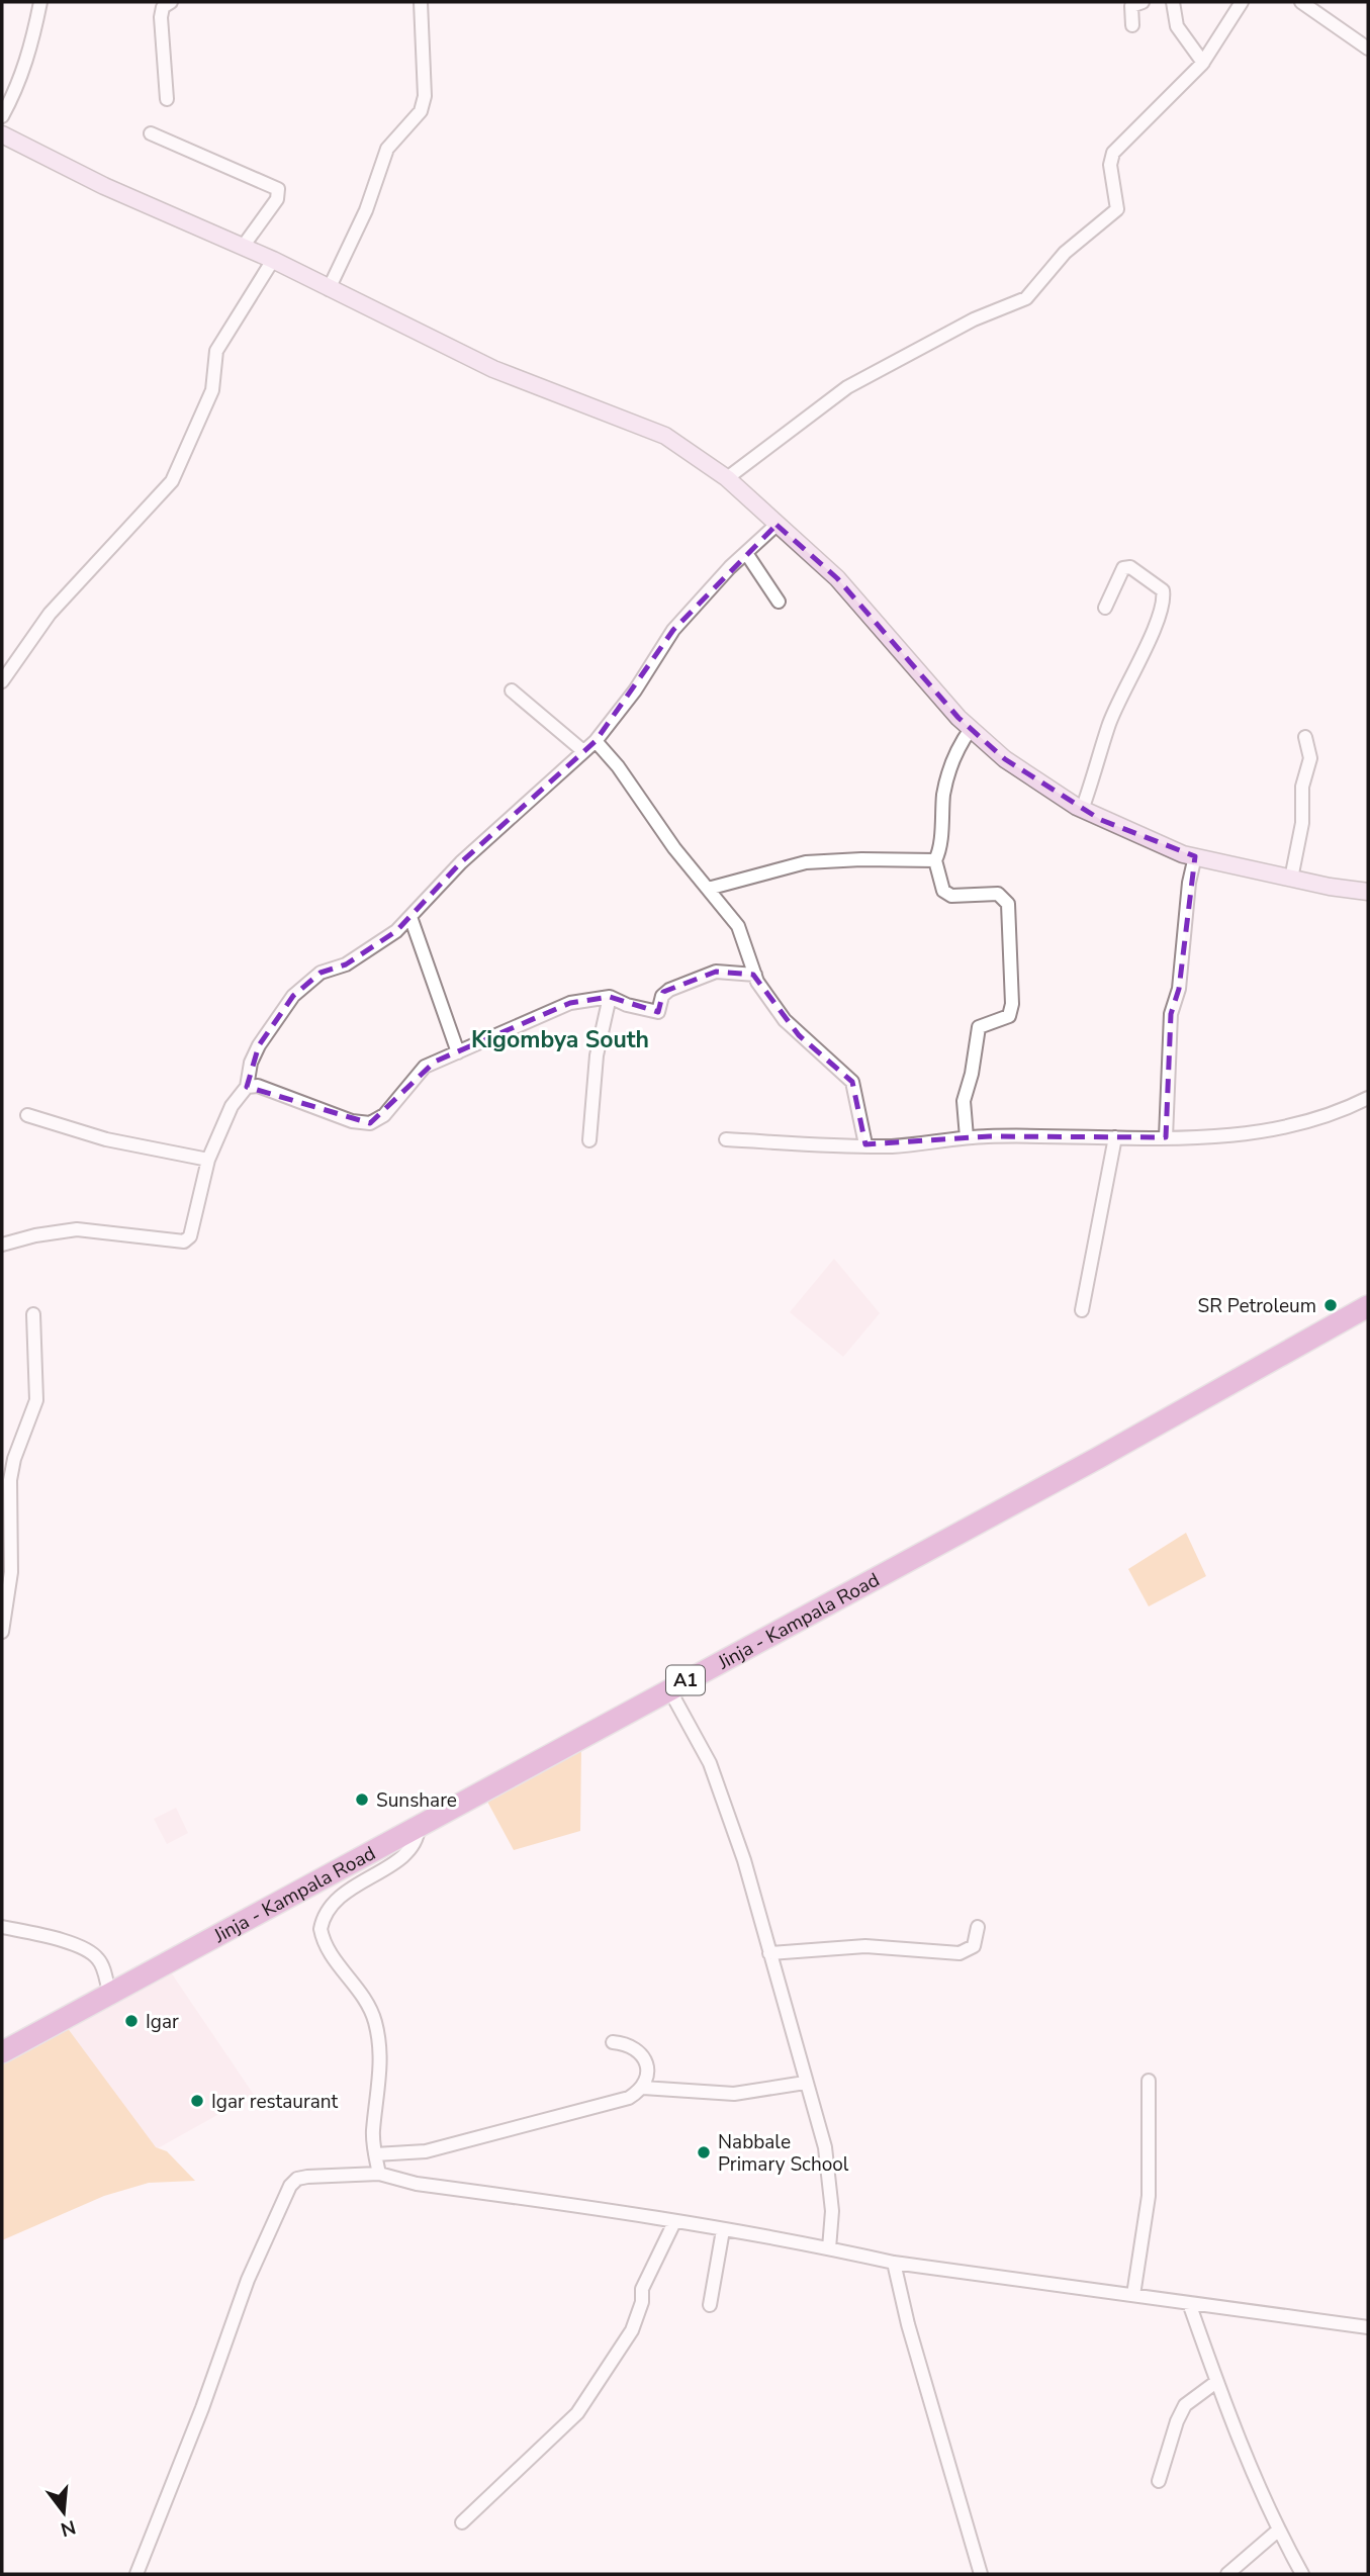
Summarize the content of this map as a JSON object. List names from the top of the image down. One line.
{"streets":{"highway":["Jinja - Kampala Road","A1"]},"districts":["Kigombya South"],"places":["SR Petroleum","Sunshare","Igar","Igar restaurant","Nabbale Primary School"],"north":"bottom"}
